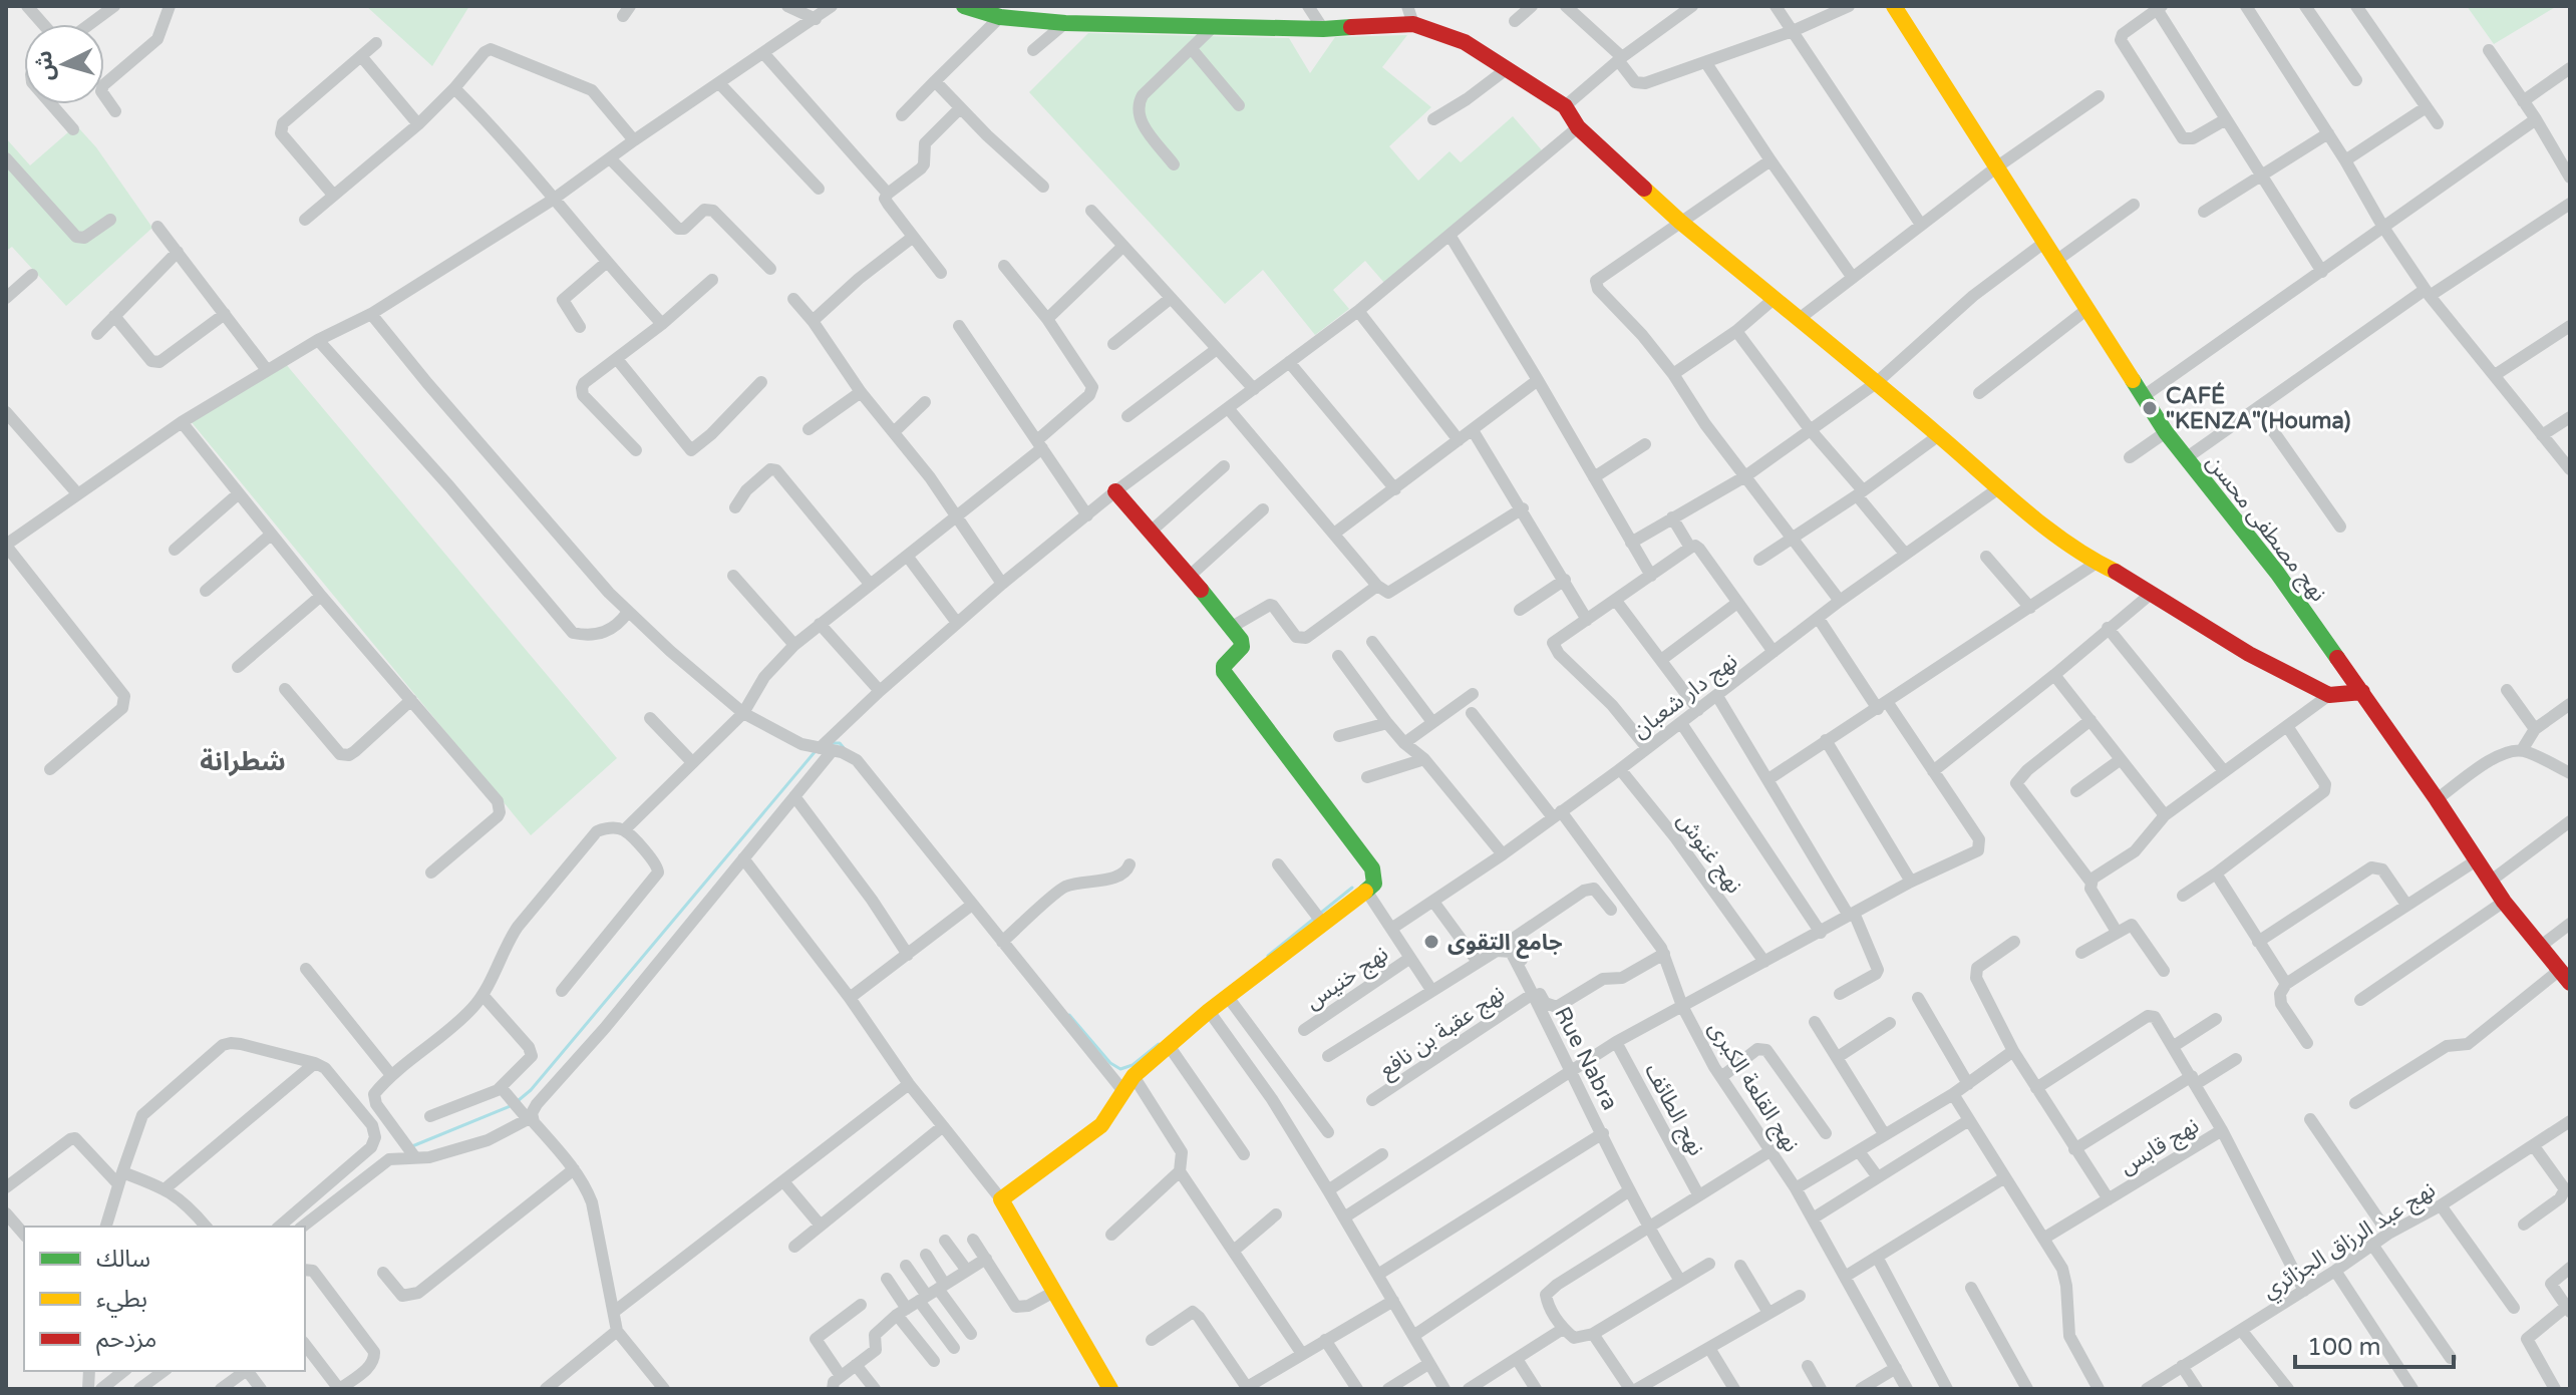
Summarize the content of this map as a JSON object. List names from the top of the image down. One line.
{"streets":{"street":["نهج مصطفى محسن","نهج دار شعبان","نهج غنوش","نهج خنيس","نهج عقبة بن نافع","Rue Nabra","نهج القلعة الكبرى","نهج الطائف","نهج قابس","نهج عبد الرزاق الجزائري"]},"crossings":[["نهج دار شعبان","نهج غنوش"],["نهج دار شعبان","نهج القلعة الكبرى"],["نهج عقبة بن نافع","Rue Nabra"],["نهج قابس","نهج عبد الرزاق الجزائري"]],"districts":["شطرانة"],"places":["CAFÉ \"KENZA\"(Houma)","جامع التقوى"],"legend":["سالك","بطيء","مزدحم"],"scale_bar":"100 m","north":"left"}
